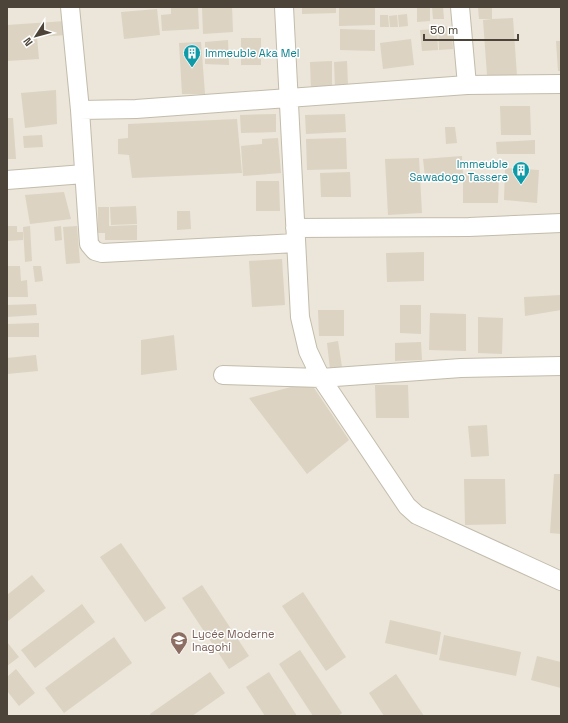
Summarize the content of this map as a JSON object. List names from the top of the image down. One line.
{"places":{"building":["Immeuble Aka Mel","Immeuble Sawadogo Tassere"],"school or university":["Lycée Moderne Inagohi"]},"scale_bar":"50 m","north":"bottom left"}
